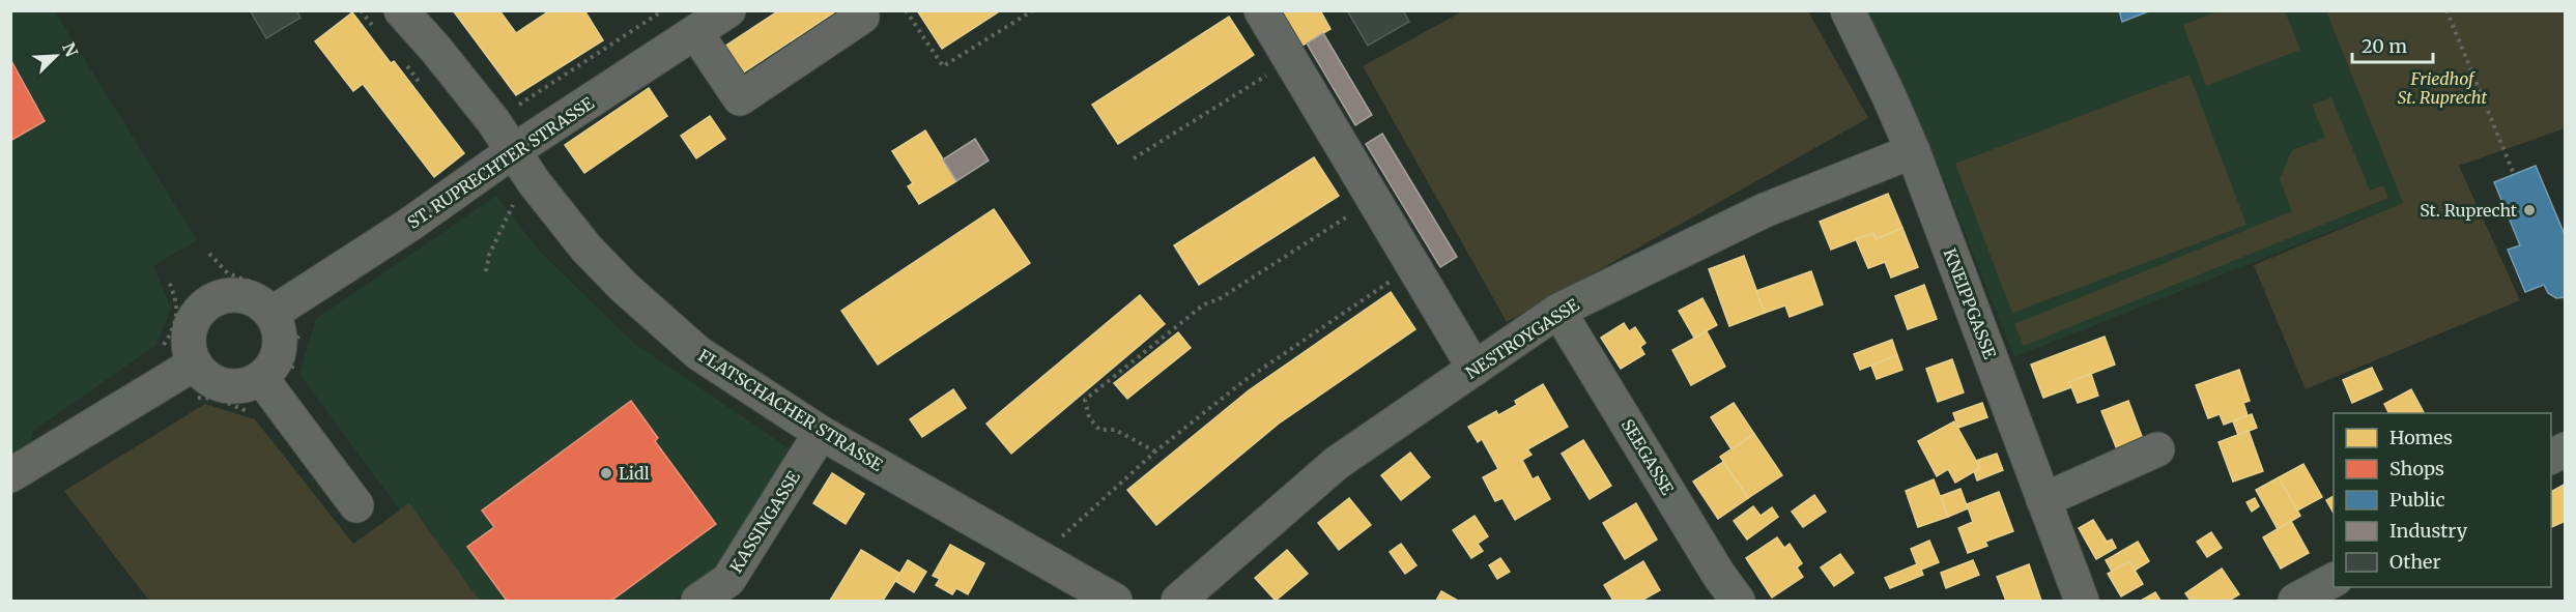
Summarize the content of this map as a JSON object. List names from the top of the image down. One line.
{"streets":{"street":["ST. RUPRECHTER STRASSE","KNEIPPGASSE","NESTROYGASSE","FLATSCHACHER STRASSE","SEEGASSE","KASSINGASSE"]},"crossings":[["ST. RUPRECHTER STRASSE","FLATSCHACHER STRASSE"],["KNEIPPGASSE","NESTROYGASSE"],["NESTROYGASSE","SEEGASSE"],["FLATSCHACHER STRASSE","KASSINGASSE"]],"parks":["Friedhof St. Ruprecht"],"places":["St. Ruprecht","Lidl"],"legend":["Homes","Shops","Public","Industry","Other"],"scale_bar":"20 m","north":"top right"}
